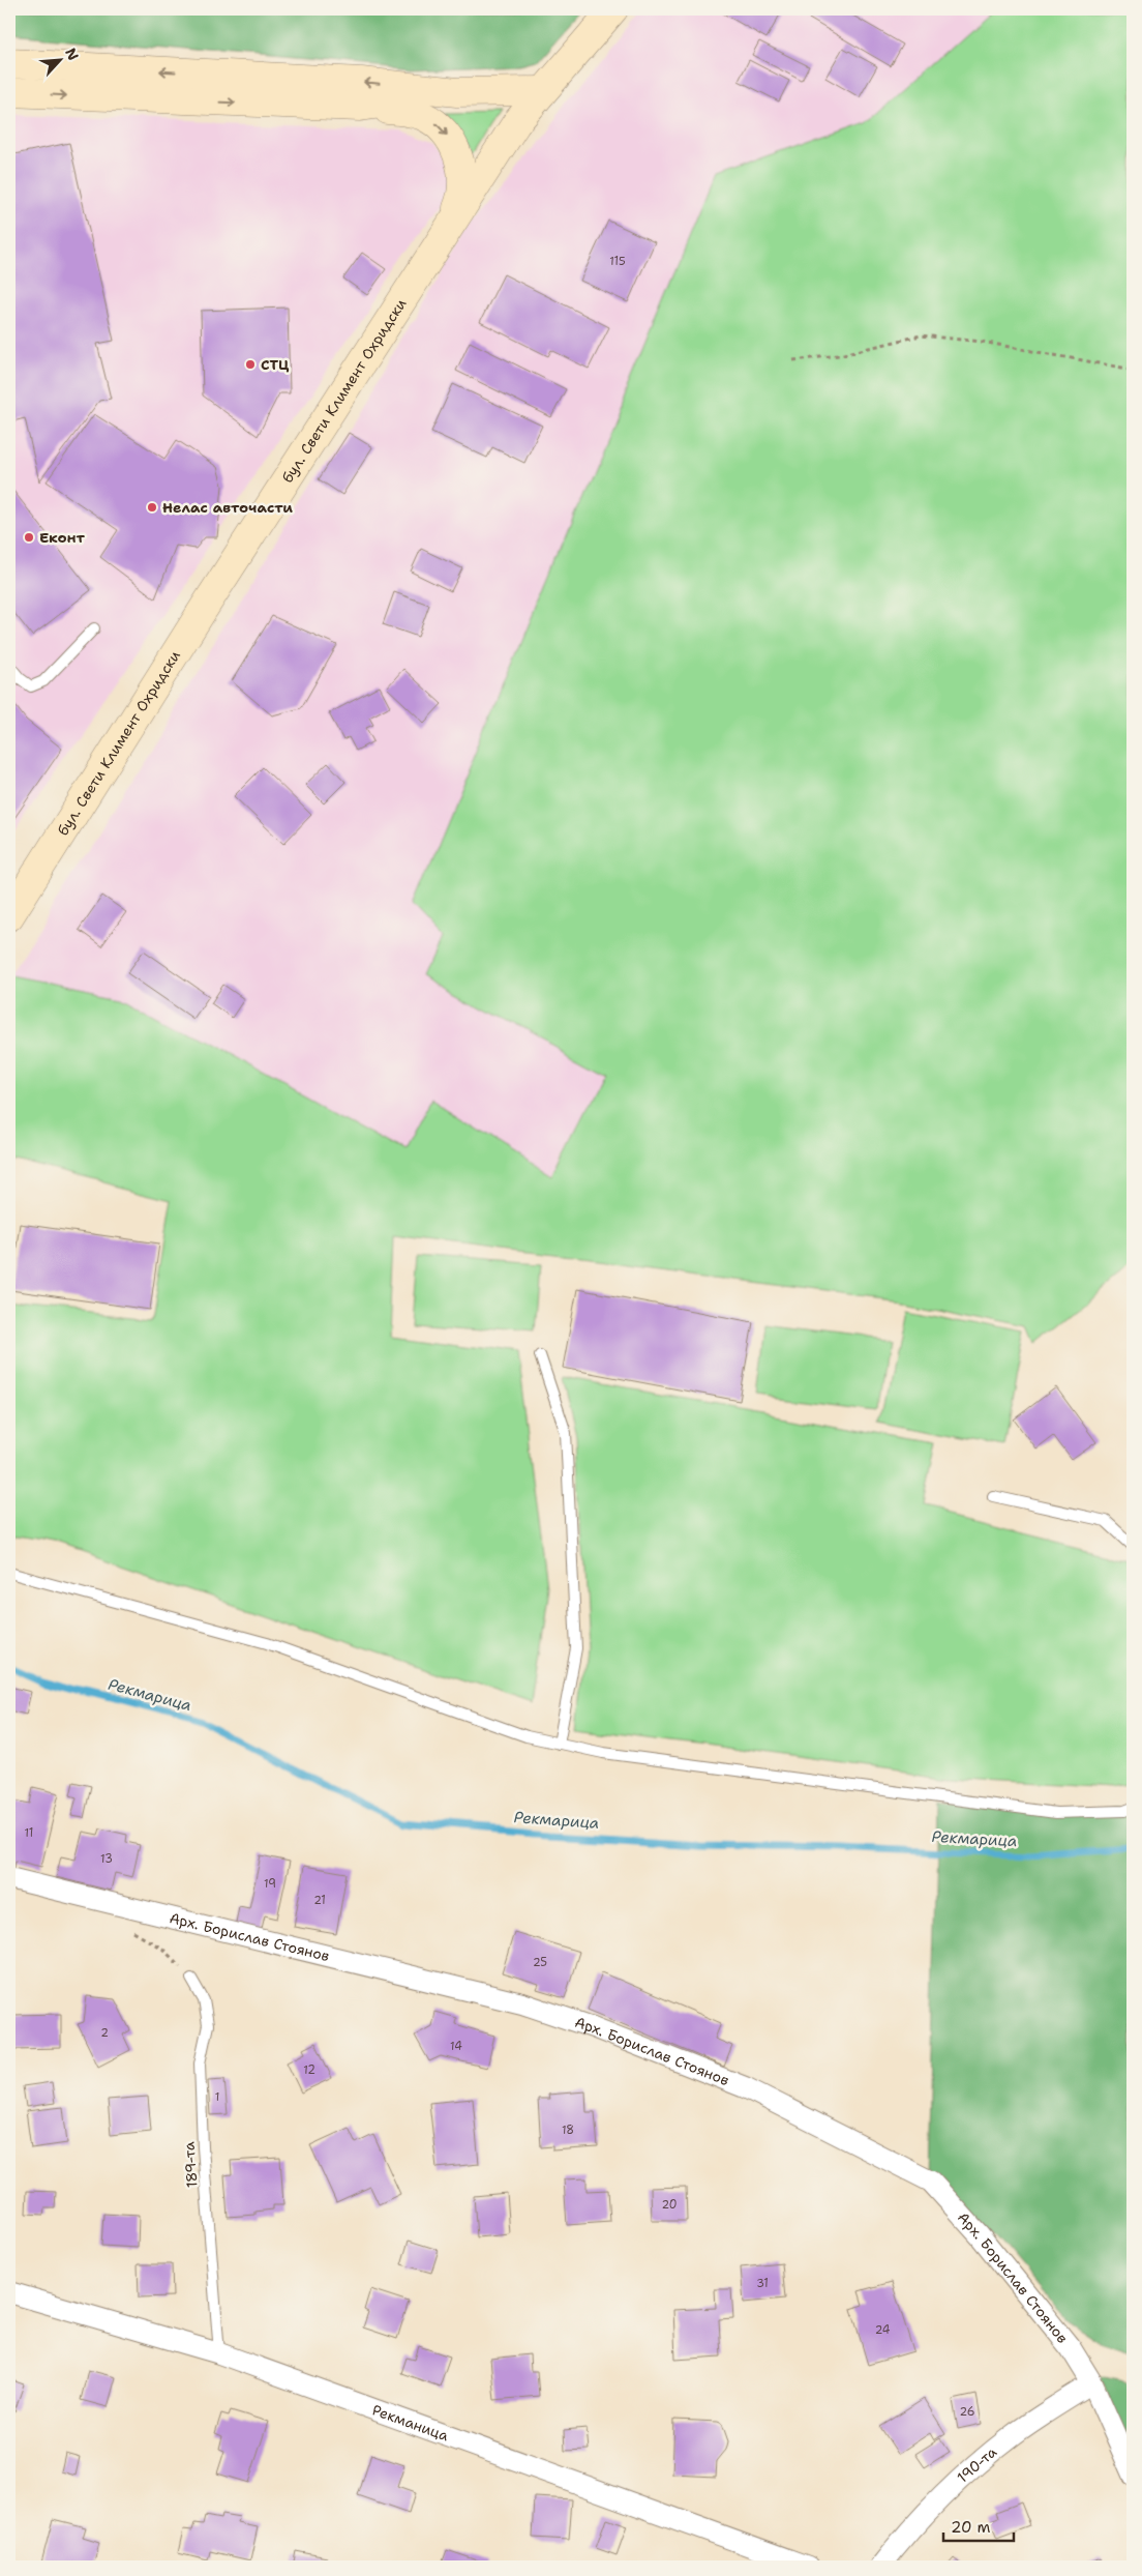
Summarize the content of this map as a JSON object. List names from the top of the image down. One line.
{"streets":{"main road":["бул. Свети Климент Охридски"],"street":["Арх. Борислав Стоянов","Рекманица","190-та"],"lane":["189-та"]},"crossings":[["Арх. Борислав Стоянов","190-та"],["189-та","Рекманица"]],"water":["Рекмарица"],"places":["СТЦ","Нелас авточасти","Еконт"],"house_numbers":["115","11","13","19","21","25","2","14","12","1","18","20","31","24","26"],"scale_bar":"20 m","north":"top right"}
